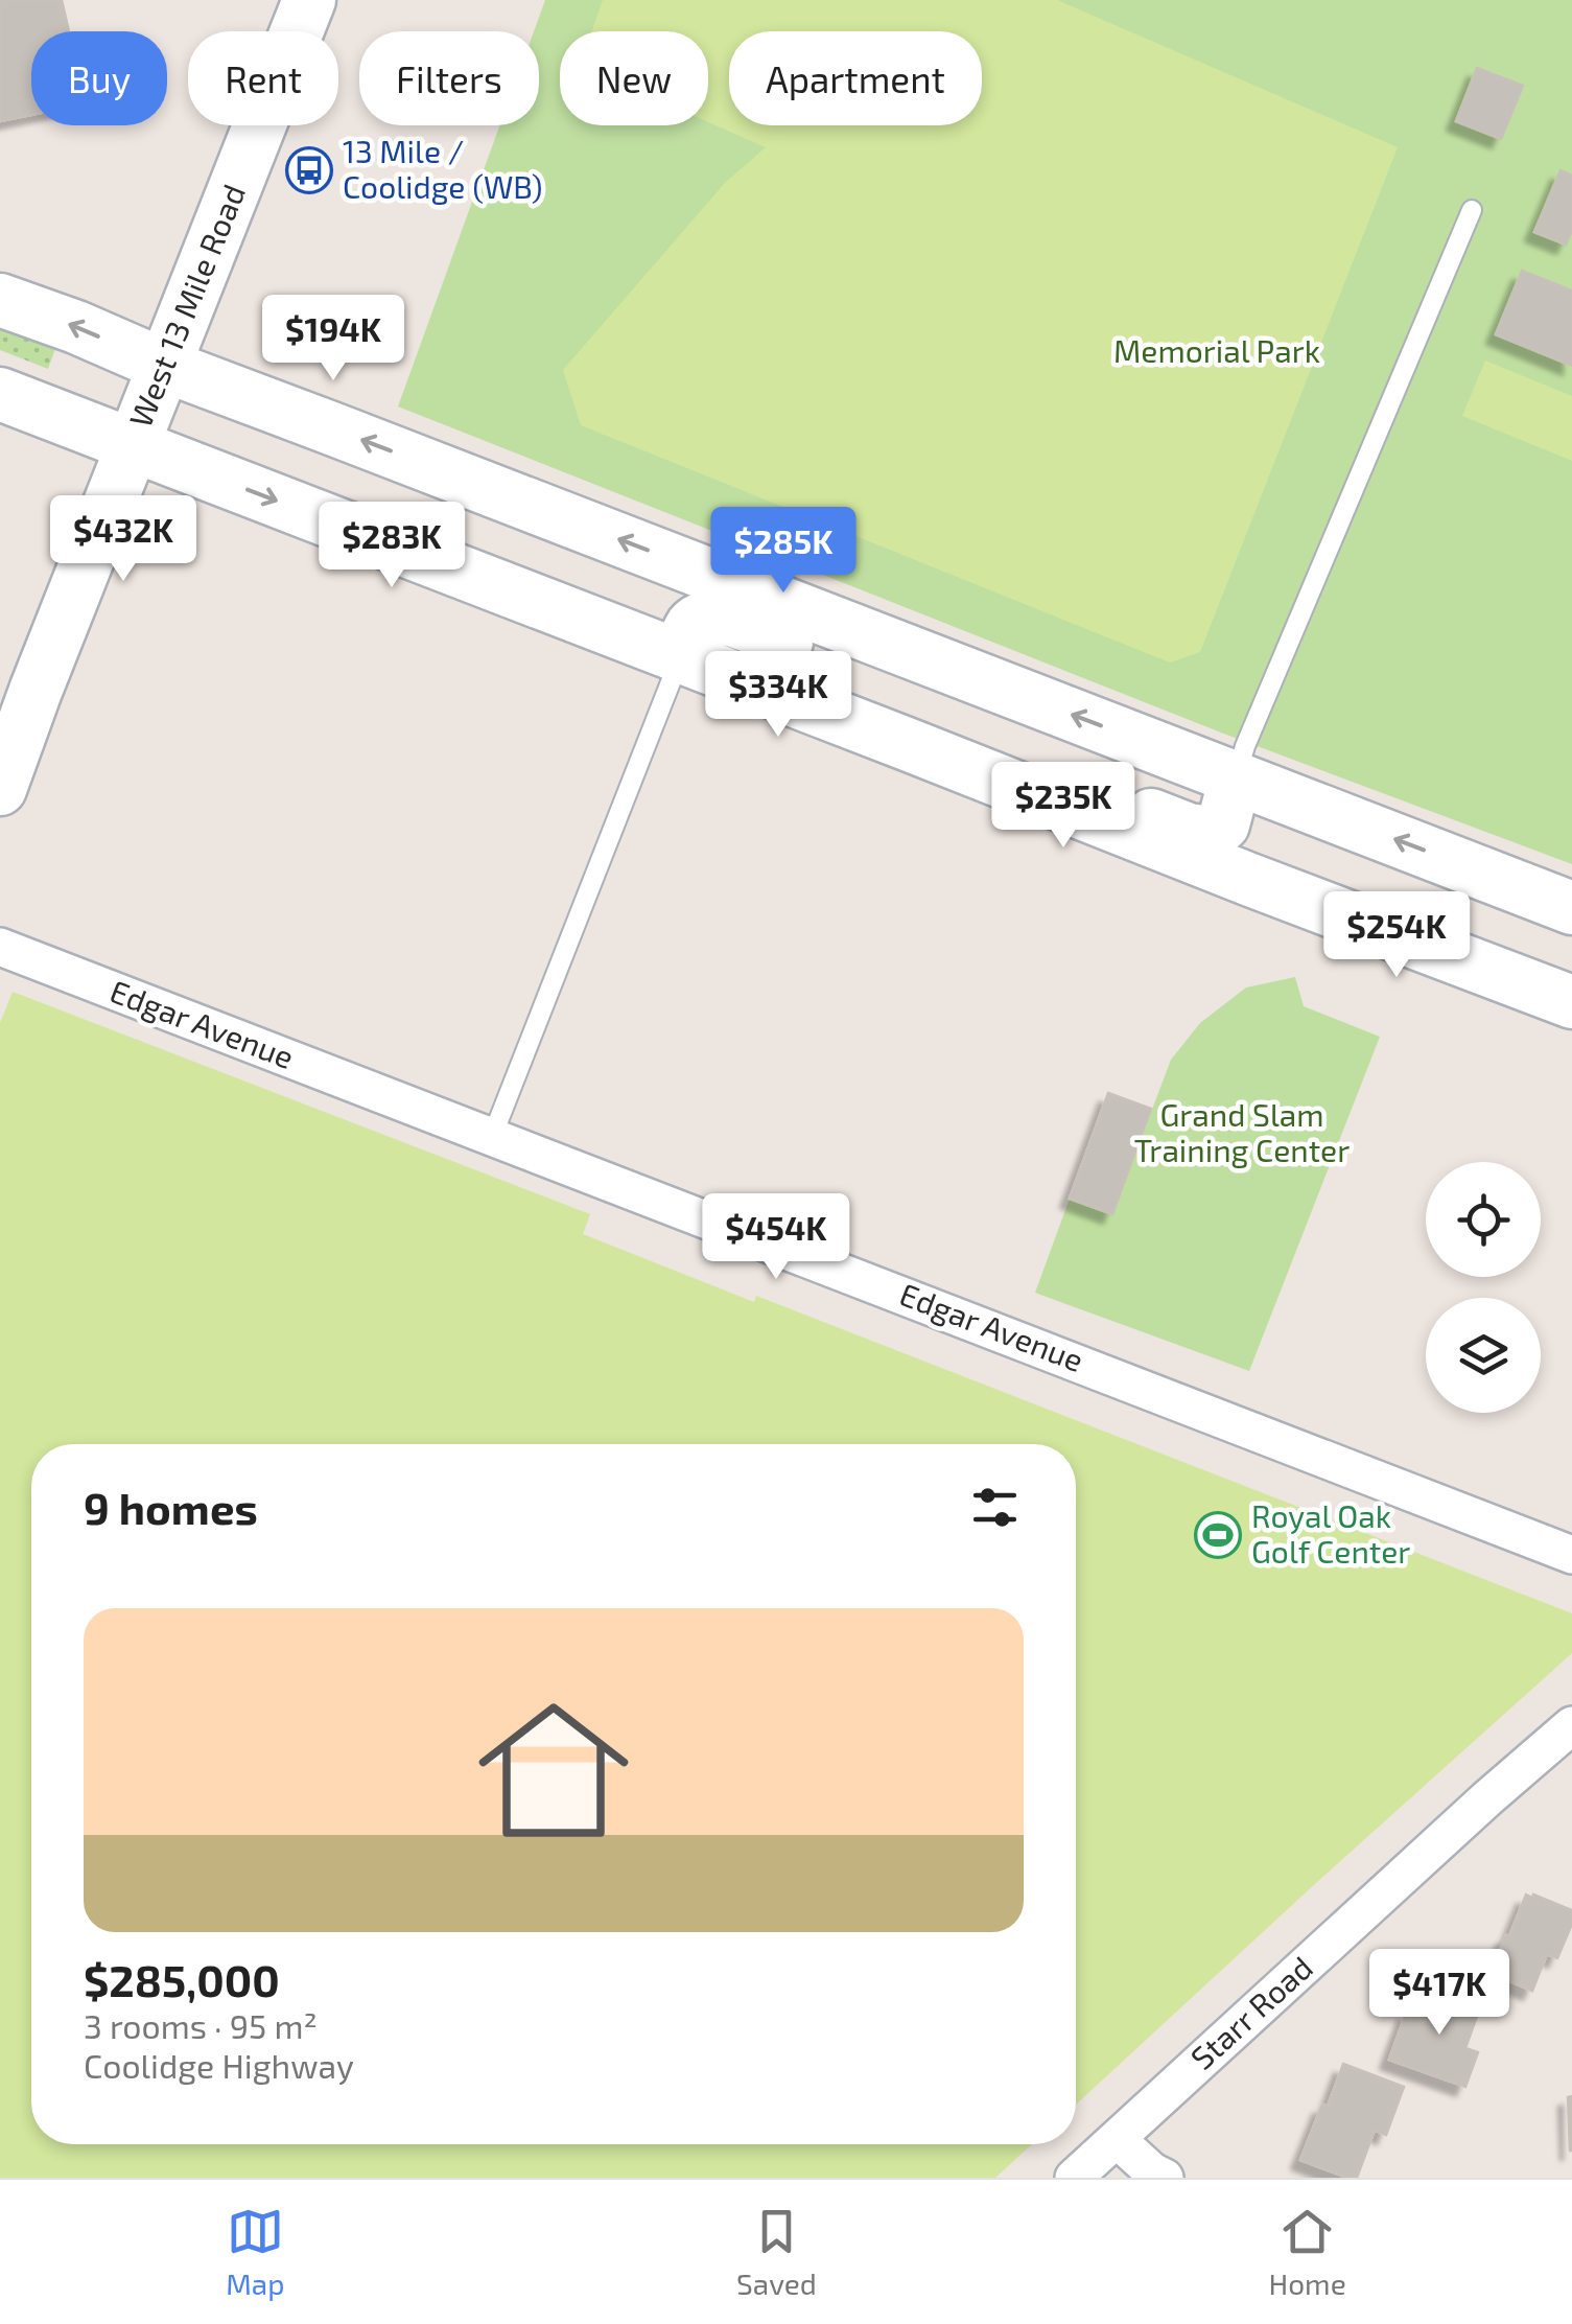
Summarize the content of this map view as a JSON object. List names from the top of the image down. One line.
{"streets":{"main road":["West 13 Mile Road"],"street":["Edgar Avenue","Starr Road"]},"parks":["Memorial Park","Grand Slam Training Center"],"places":{"bus stop":["13 Mile / Coolidge (WB)"],"sports":["Royal Oak Golf Center"]},"page":{"chip":["Buy","Rent","Filters","New","Apartment"],"price":["$194K","$432K","$283K","$285K","$334K","$235K","$254K","$454K","$417K"],"heading":"9 homes","list":[{"name":"$285,000","note":"3 rooms · 95 m² · Coolidge Highway"}],"tabs":["Map","Saved","Home"]}}
